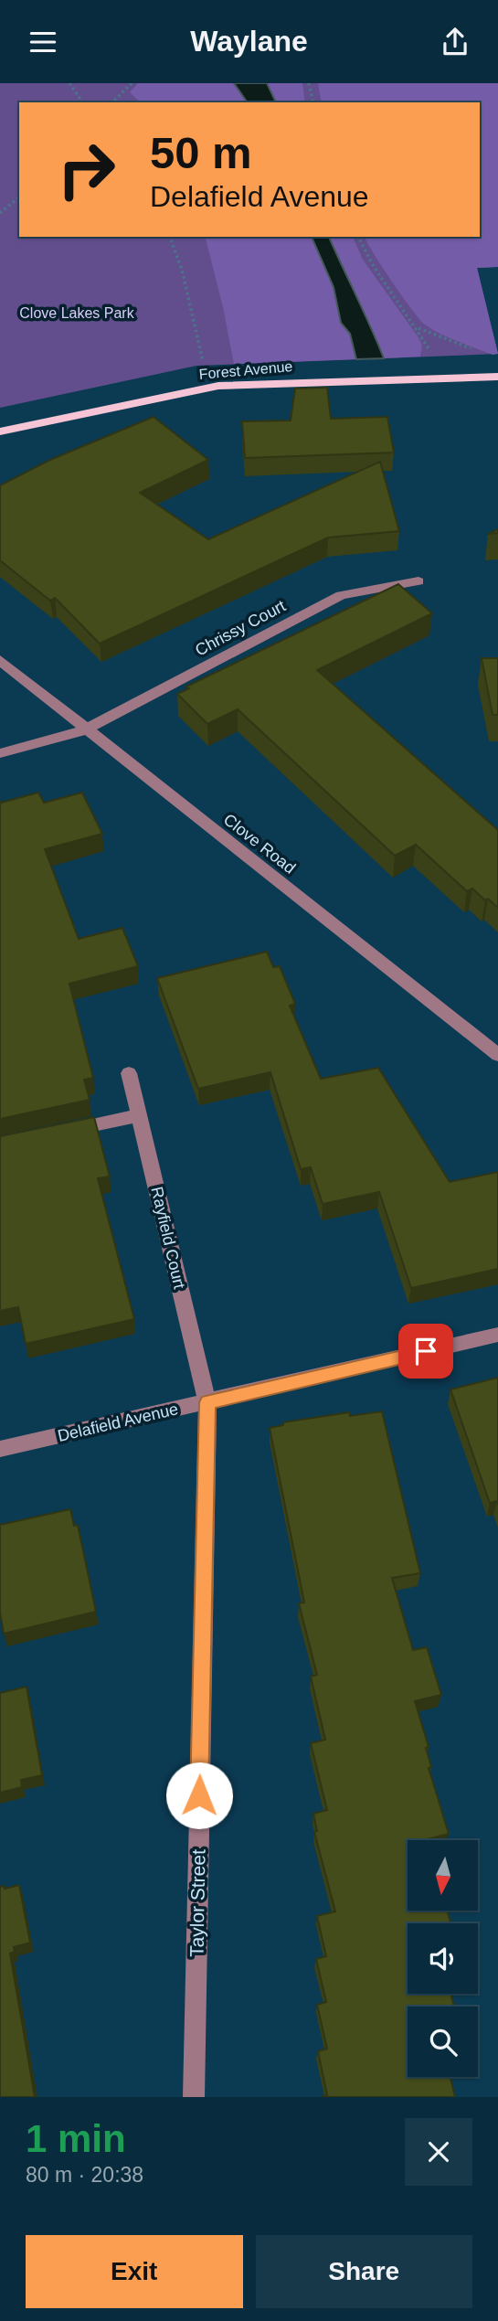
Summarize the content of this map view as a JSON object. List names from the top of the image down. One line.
{"streets":{"main road":["Forest Avenue"],"street":["Chrissy Court","Clove Road","Rayfield Court","Delafield Avenue","Taylor Street"]},"crossings":[["Chrissy Court","Clove Road"],["Rayfield Court","Delafield Avenue"],["Rayfield Court","Taylor Street"],["Delafield Avenue","Taylor Street"]],"parks":["Clove Lakes Park"],"north":"bottom","page":{"header":"Waylane","turn":["50 m","Delafield Avenue"],"heading":["1 min","80 m · 20:38"],"buttons":["Exit","Share"]}}
